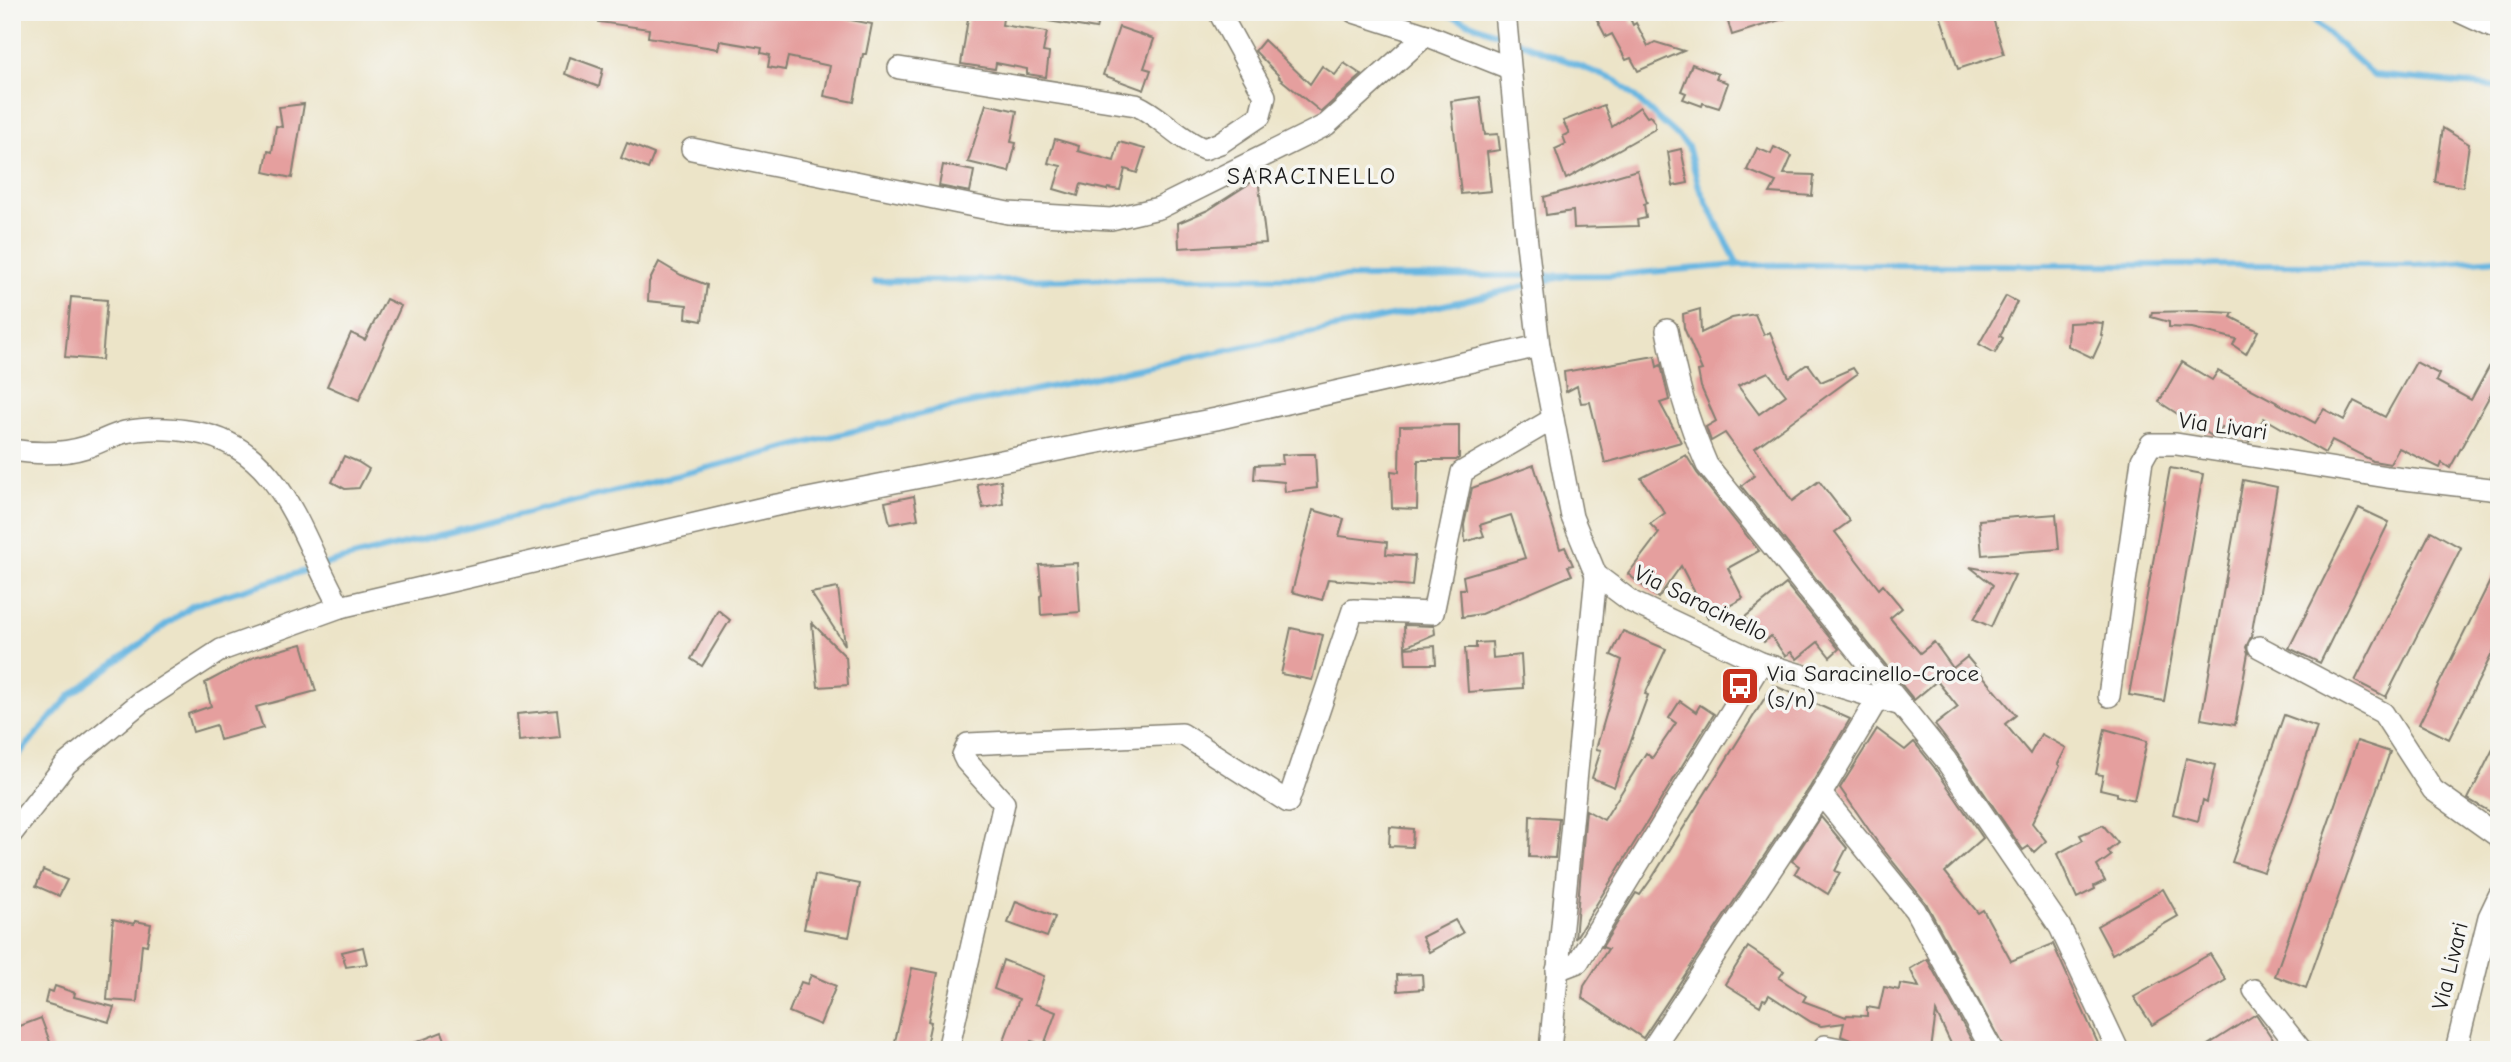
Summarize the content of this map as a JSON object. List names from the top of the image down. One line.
{"streets":{"street":["Via Livari","Via Saracinello"]},"districts":["SARACINELLO"],"places":{"bus stop":["Via Saracinello-Croce (s/n)"]}}
